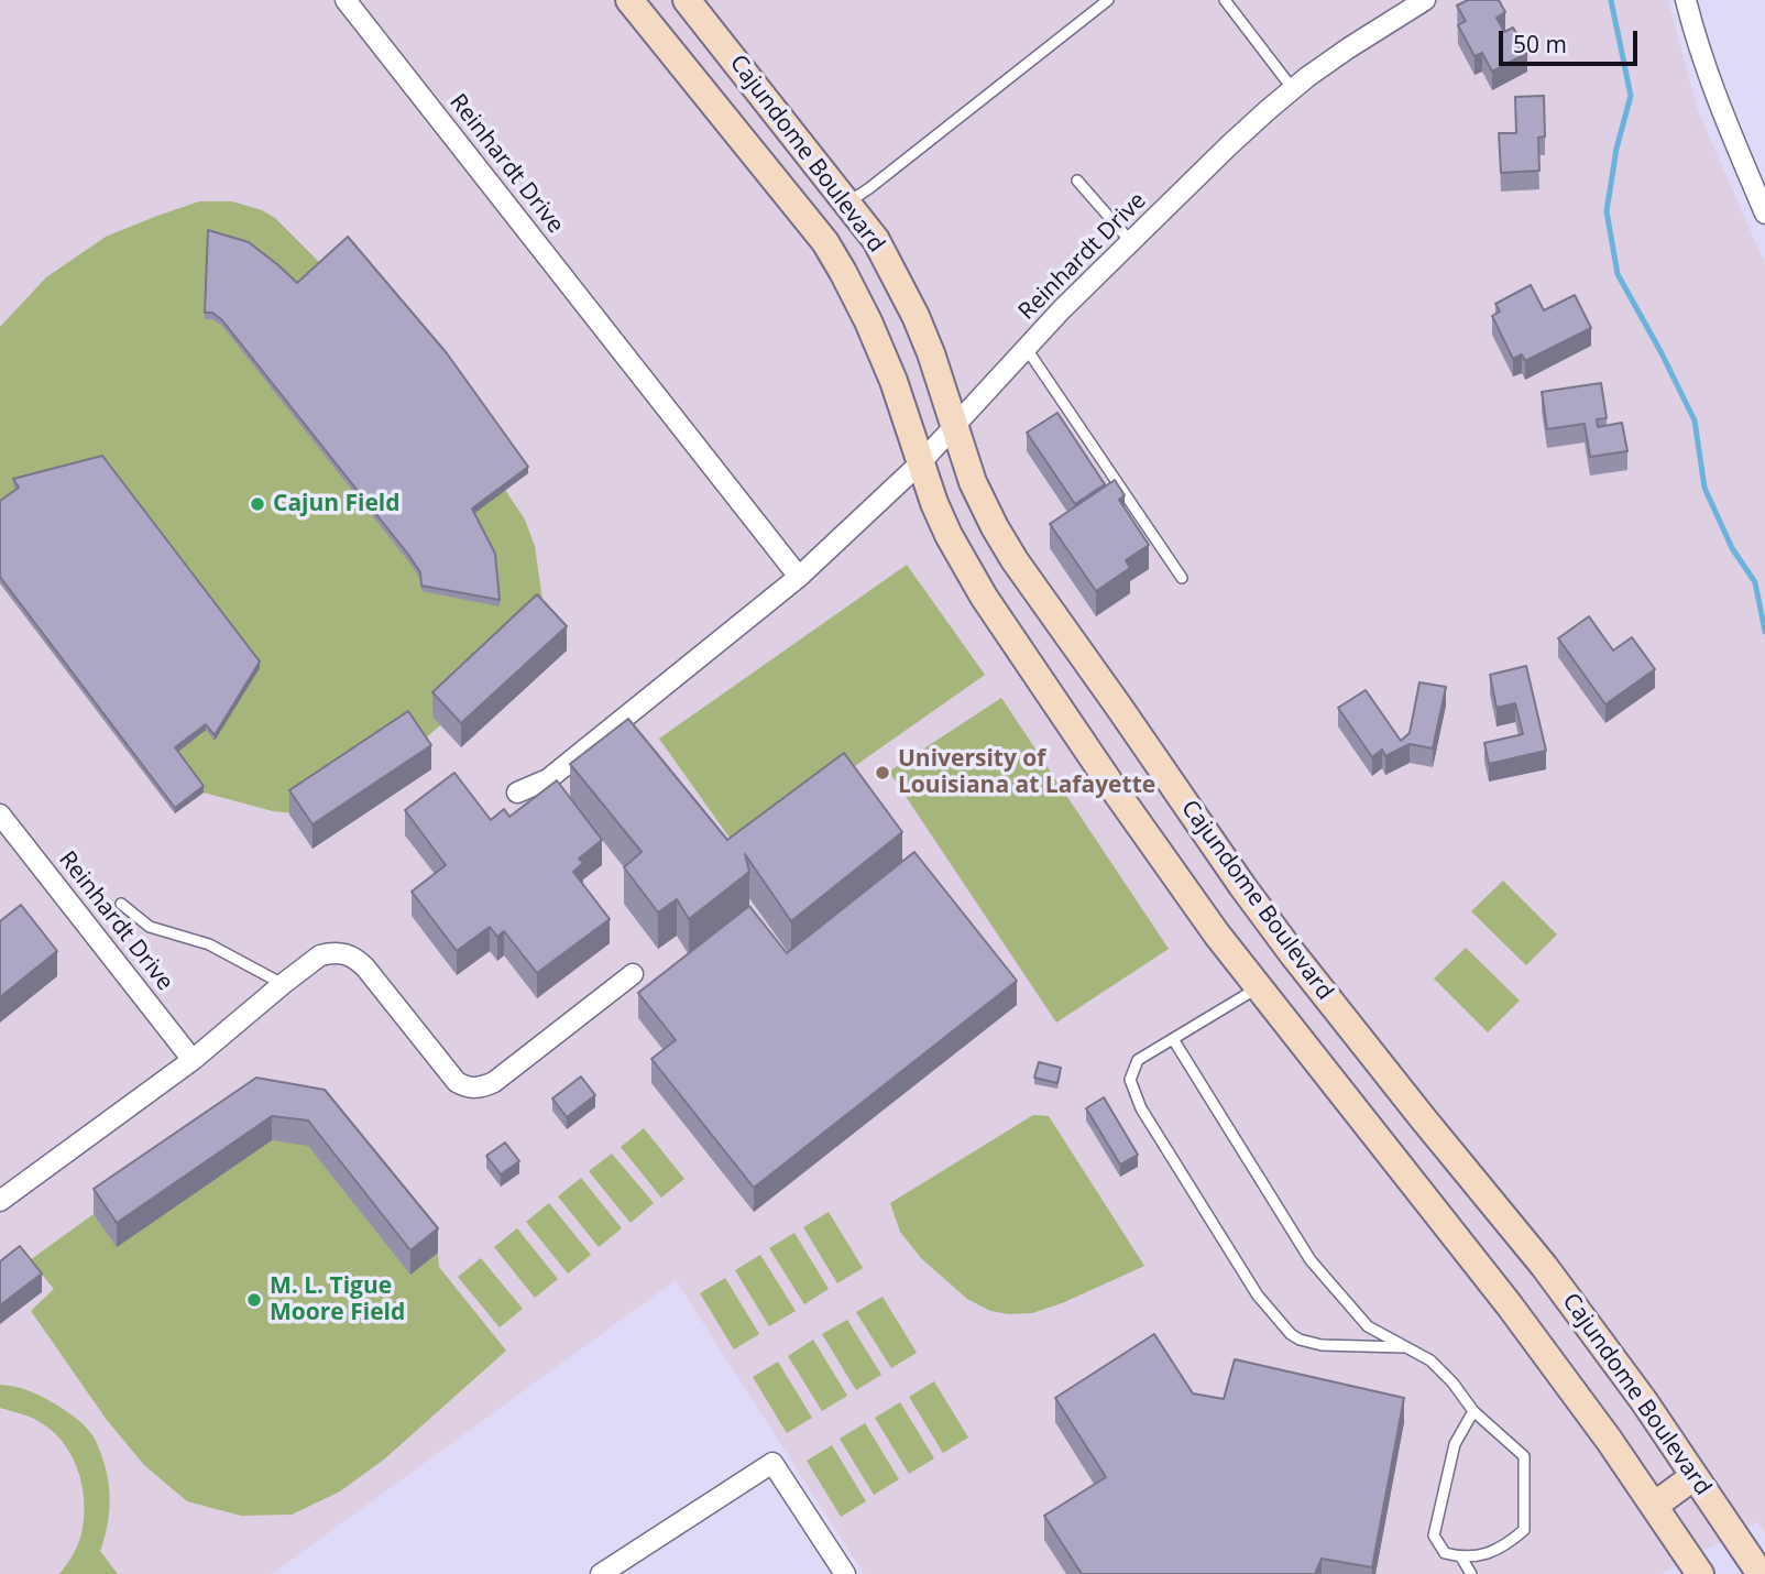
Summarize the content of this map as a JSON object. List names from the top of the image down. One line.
{"streets":{"street":["Cajundome Boulevard","Reinhardt Drive"]},"crossings":[["Cajundome Boulevard","Reinhardt Drive"]],"places":["Cajun Field","University of Louisiana at Lafayette","M. L. Tigue Moore Field"],"scale_bar":"50 m"}
